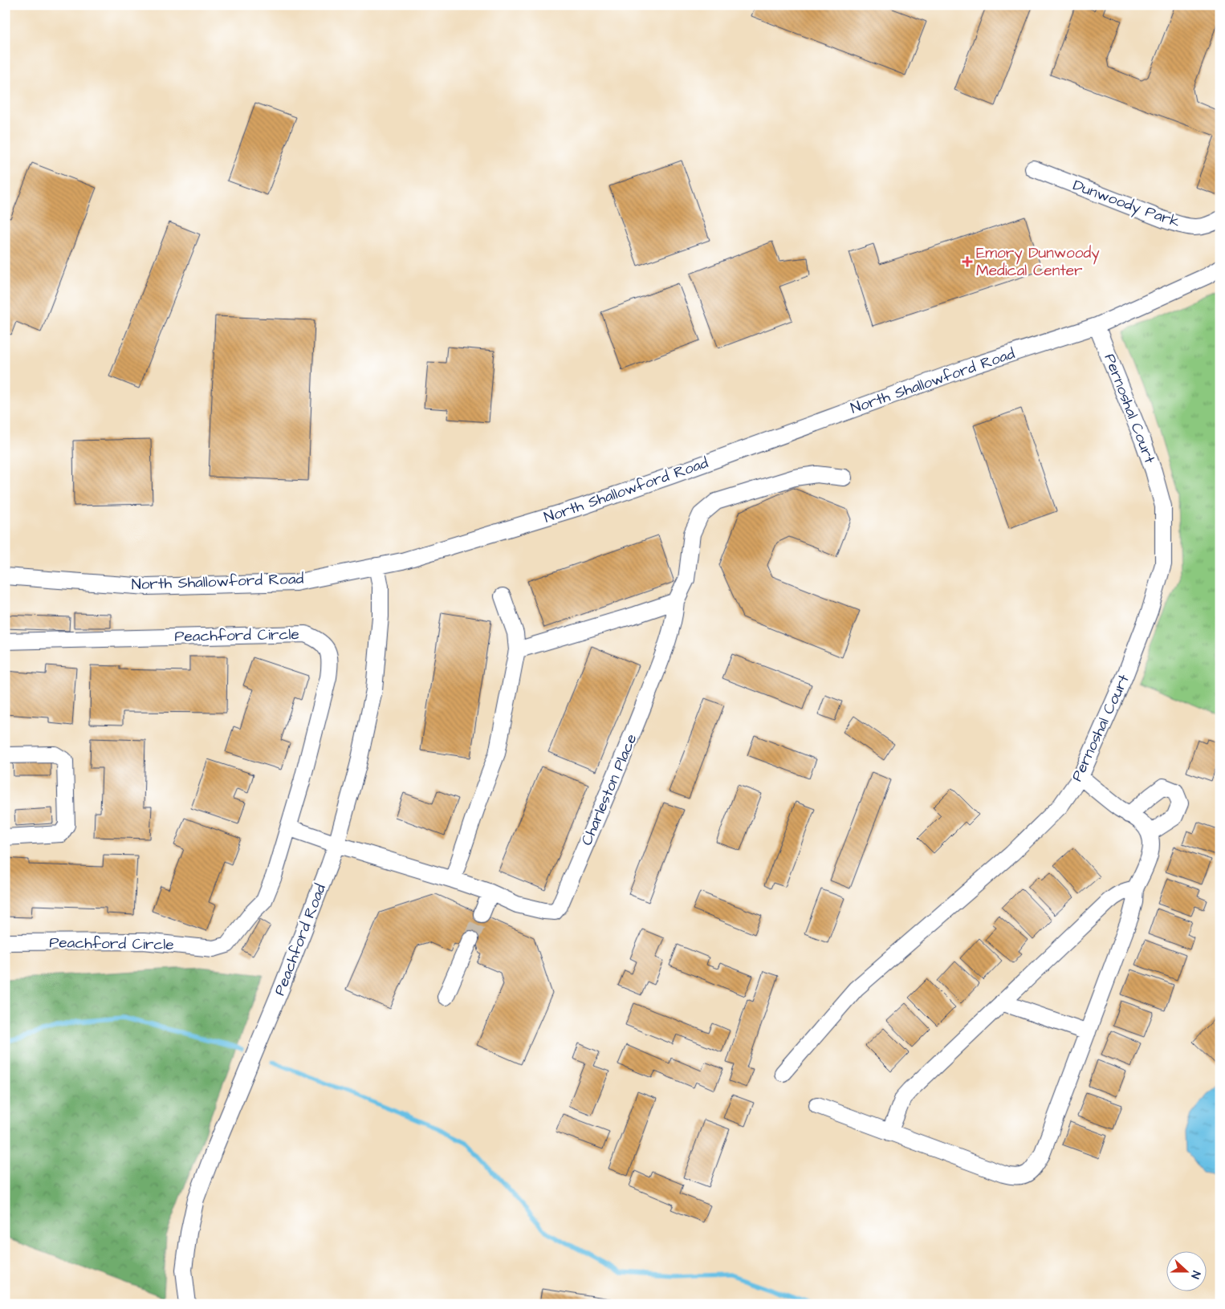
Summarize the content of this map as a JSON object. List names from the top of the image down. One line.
{"streets":{"street":["Dunwoody Park","North Shallowford Road","Pernoshal Court","Peachford Circle","Charleston Place","Peachford Road"]},"crossings":[["North Shallowford Road","Pernoshal Court"],["North Shallowford Road","Peachford Road"],["Charleston Place","Peachford Road"]],"places":{"health":["Emory Dunwoody Medical Center"]},"north":"right"}
